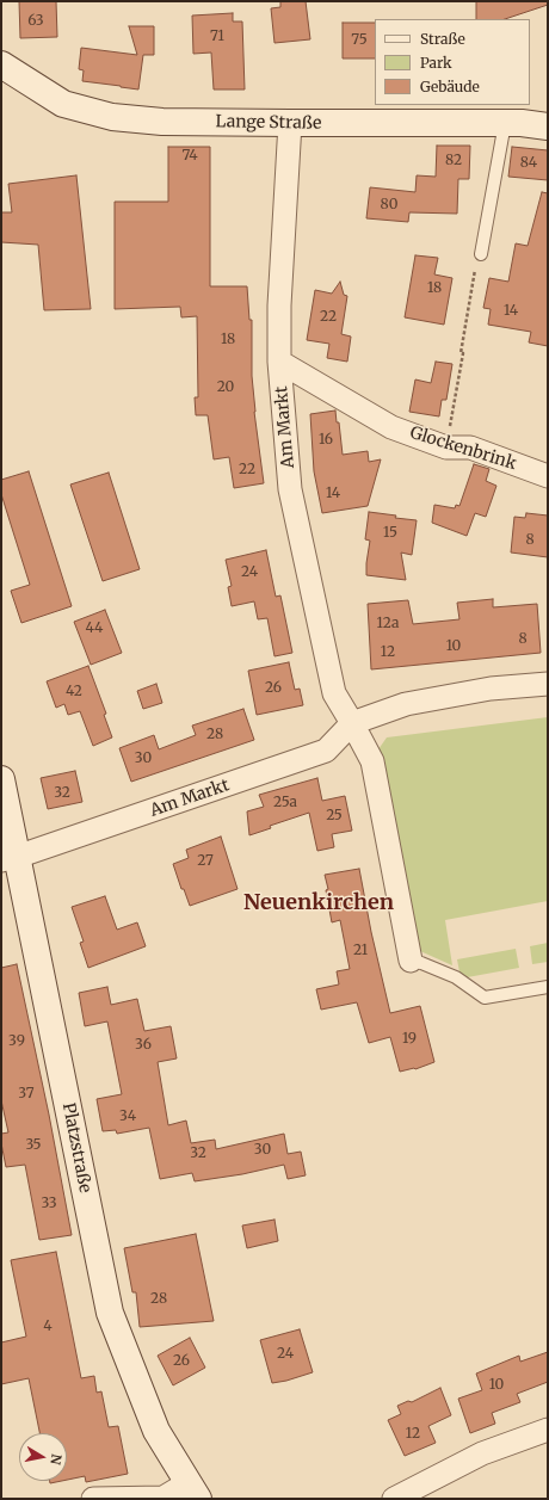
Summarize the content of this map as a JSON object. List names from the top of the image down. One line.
{"streets":{"street":["Lange Straße","Am Markt","Glockenbrink","Platzstraße"]},"crossings":[["Lange Straße","Am Markt"],["Am Markt","Glockenbrink"],["Am Markt","Platzstraße"]],"districts":["Neuenkirchen"],"house_numbers":["63","71","75","74","82","84","80","18","14","22","18","20","16","22","14","15","8","24","12a","44","8","10","12","26","42","28","30","32","25a","25","27","21","19","39","36","37","34","35","30","32","33","28","4","24","26","10","12"],"legend":["Straße","Park","Gebäude"],"north":"right"}
